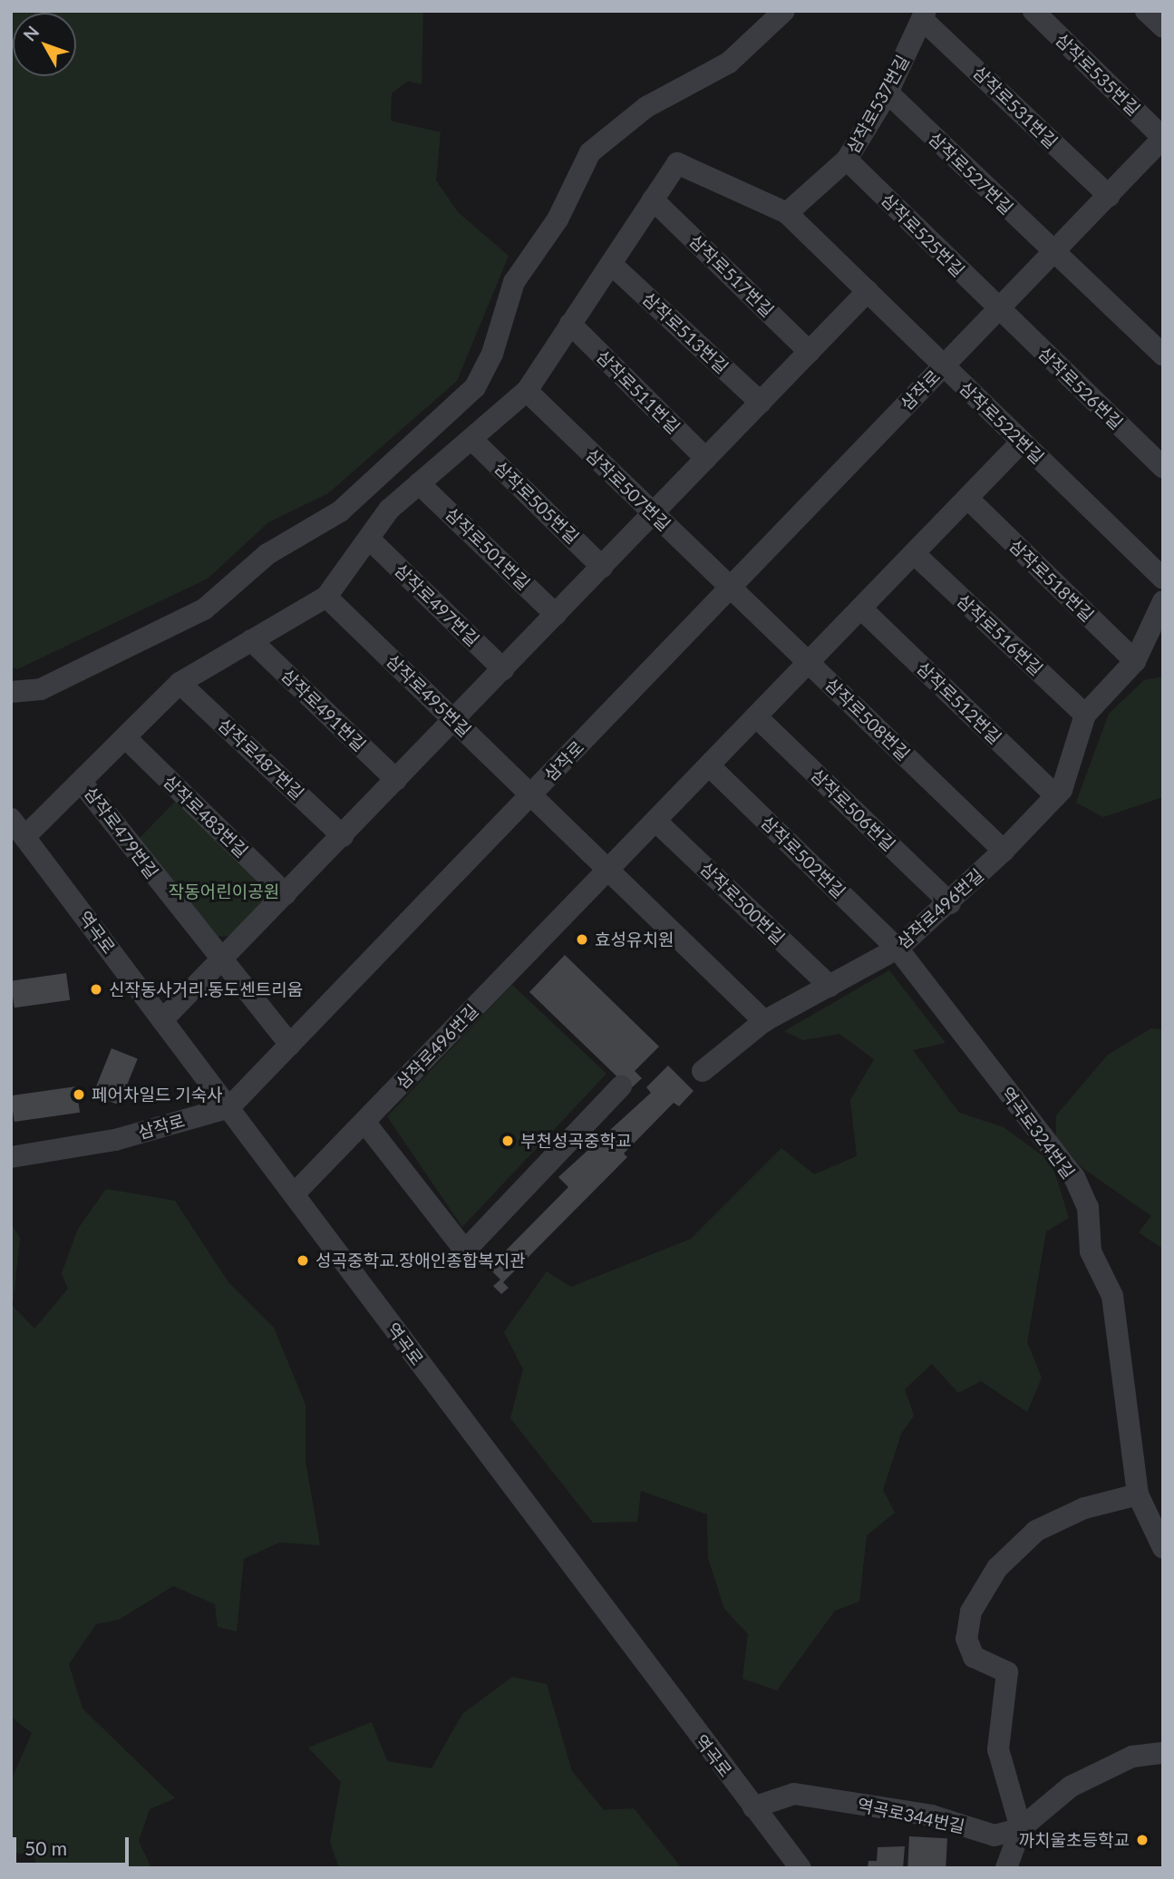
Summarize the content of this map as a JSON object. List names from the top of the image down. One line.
{"streets":{"street":["삼작로535번길","삼작로537번길","삼작로531번길","삼작로527번길","삼작로525번길","삼작로517번길","삼작로513번길","삼작로526번길","삼작로","삼작로511번길","삼작로522번길","삼작로507번길","삼작로505번길","삼작로501번길","삼작로518번길","삼작로497번길","삼작로516번길","삼작로495번길","삼작로512번길","삼작로491번길","삼작로508번길","삼작로487번길","삼작로506번길","삼작로483번길","삼작로479번길","삼작로502번길","삼작로500번길","삼작로496번길","역곡로","역곡로324번길","역곡로344번길"]},"crossings":[["삼작로535번길","삼작로"],["삼작로537번길","삼작로531번길"],["삼작로537번길","삼작로527번길"],["삼작로537번길","삼작로525번길"],["삼작로537번길","삼작로522번길"],["삼작로531번길","삼작로"],["삼작로527번길","삼작로"],["삼작로525번길","삼작로526번길"],["삼작로525번길","삼작로"],["삼작로517번길","삼작로522번길"],["삼작로526번길","삼작로"],["삼작로","삼작로522번길"],["삼작로","삼작로507번길"],["삼작로","삼작로495번길"],["삼작로","삼작로508번길"],["삼작로","삼작로479번길"],["삼작로","역곡로"],["삼작로522번길","삼작로496번길"],["삼작로507번길","삼작로508번길"],["삼작로518번길","삼작로496번길"],["삼작로516번길","삼작로496번길"],["삼작로495번길","삼작로479번길"],["삼작로512번길","삼작로496번길"],["삼작로491번길","삼작로479번길"],["삼작로508번길","삼작로496번길"],["삼작로487번길","삼작로479번길"],["삼작로506번길","삼작로496번길"],["삼작로483번길","삼작로479번길"],["삼작로502번길","삼작로496번길"],["삼작로502번길","역곡로324번길"],["삼작로500번길","삼작로496번길"],["삼작로496번길","역곡로"],["삼작로496번길","역곡로324번길"],["역곡로","역곡로344번길"]],"parks":["작동어린이공원"],"places":["효성유치원","신작동사거리.동도센트리움","페어차일드 기숙사","부천성곡중학교","성곡중학교.장애인종합복지관","까치울초등학교"],"scale_bar":"50 m","north":"top left"}
